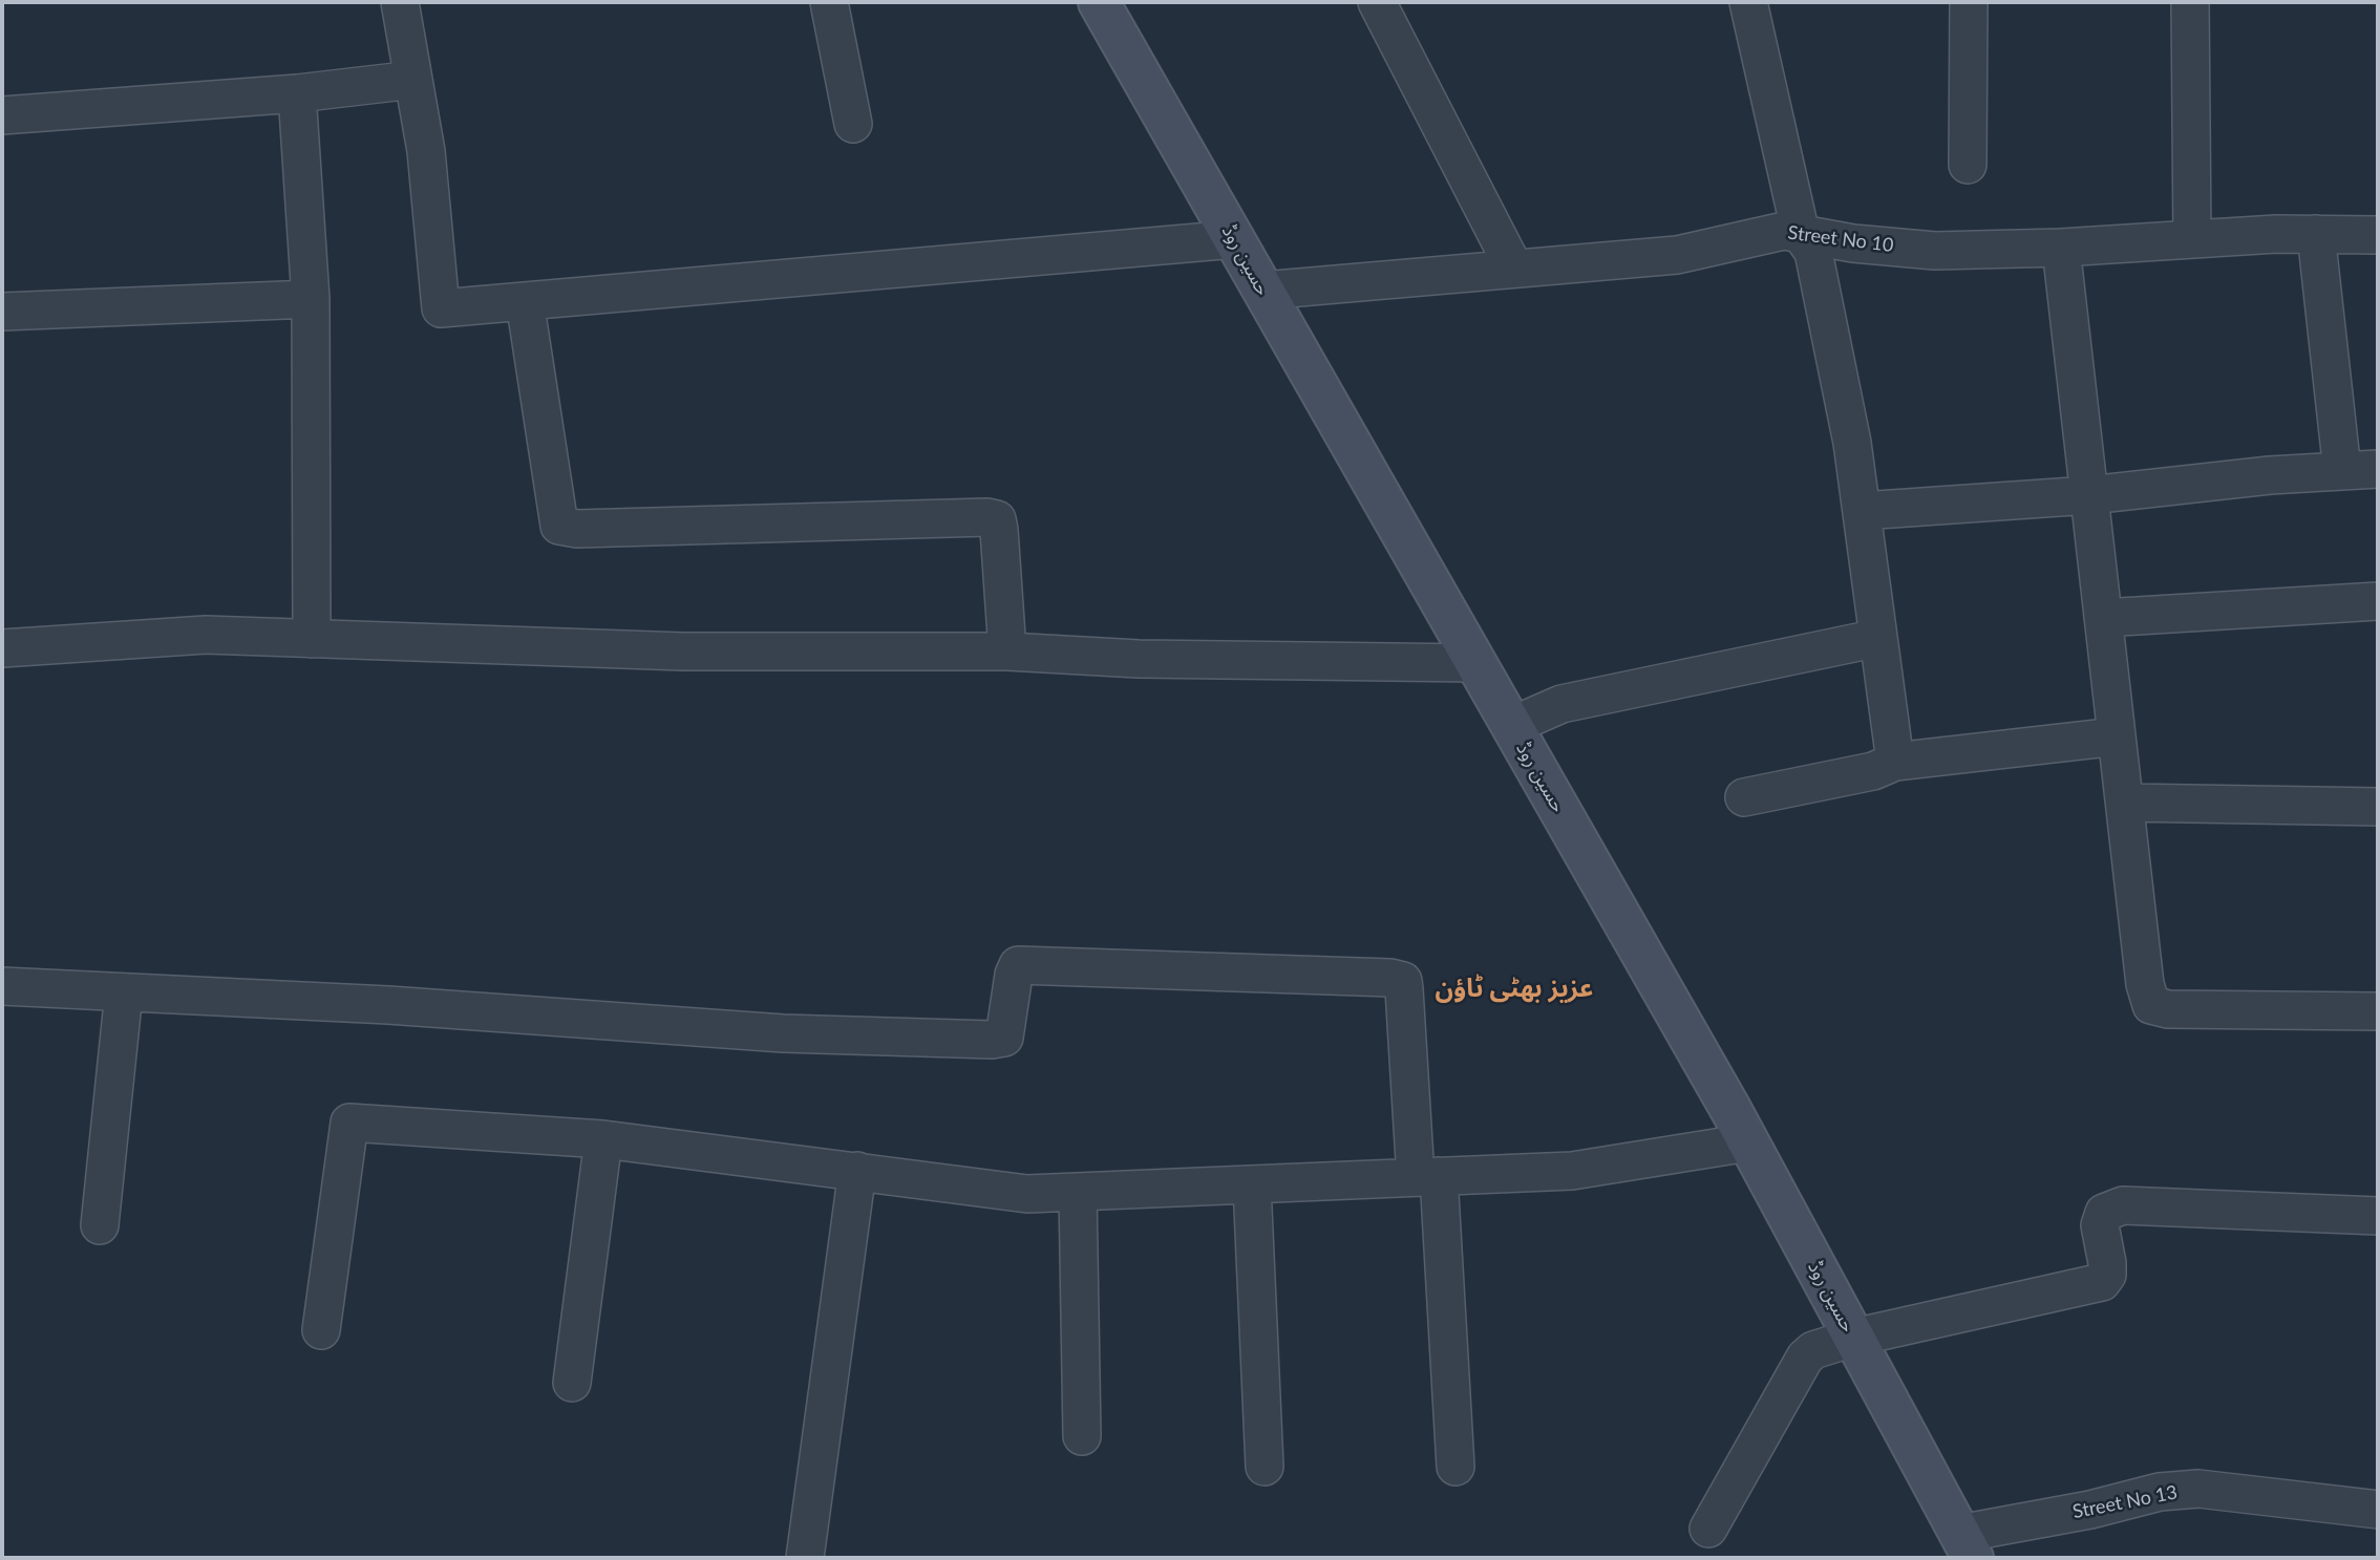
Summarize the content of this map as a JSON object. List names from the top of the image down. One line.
{"streets":{"street":["Street No 10","حسین روڈ","Street No 13"]},"crossings":[["Street No 10","حسین روڈ"],["حسین روڈ","Street No 13"]],"districts":["عزیز بھٹی ٹاؤن"]}
